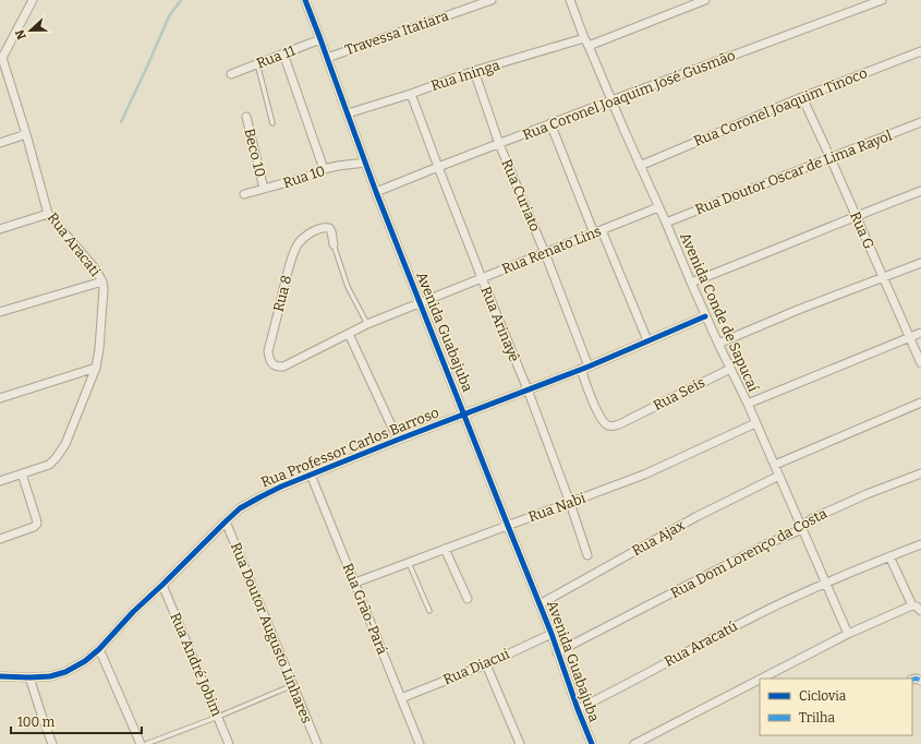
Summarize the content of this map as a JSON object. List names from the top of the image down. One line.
{"streets":{"street":["Travessa Itatiara","Rua 11","Rua Ininga","Rua Coronel Joaquim José Gusmão","Rua Coronel Joaquim Tinoco","Beco 10","Rua Doutor Oscar de Lima Rayol","Rua 10","Rua Curiato","Rua G","Rua Aracati","Rua Renato Lins","Rua 8","Avenida Conde de Sapucaí","Rua Arinayê","Avenida Guabajuba","Rua Seis","Rua Professor Carlos Barroso","Rua Nabi","Rua Ajax","Rua Dom Lorenço da Costa","Rua Grão-Pará","Rua Doutor Augusto Linhares","Rua Aracatú","Rua André Jobim","Rua Diacui"]},"crossings":[["Travessa Itatiara","Avenida Guabajuba"],["Rua 11","Avenida Guabajuba"],["Rua Ininga","Rua Curiato"],["Rua Ininga","Avenida Conde de Sapucaí"],["Rua Ininga","Rua Arinayê"],["Rua Ininga","Avenida Guabajuba"],["Rua Coronel Joaquim José Gusmão","Rua Curiato"],["Rua Coronel Joaquim José Gusmão","Avenida Conde de Sapucaí"],["Rua Coronel Joaquim José Gusmão","Rua Arinayê"],["Rua Coronel Joaquim José Gusmão","Avenida Guabajuba"],["Rua Coronel Joaquim Tinoco","Rua G"],["Rua Coronel Joaquim Tinoco","Avenida Conde de Sapucaí"],["Beco 10","Rua 10"],["Rua Doutor Oscar de Lima Rayol","Rua G"],["Rua Doutor Oscar de Lima Rayol","Avenida Conde de Sapucaí"],["Rua 10","Avenida Guabajuba"],["Rua Curiato","Rua Renato Lins"],["Rua Curiato","Rua Seis"],["Rua Curiato","Rua Professor Carlos Barroso"],["Rua Renato Lins","Rua 8"],["Rua Renato Lins","Avenida Conde de Sapucaí"],["Rua Renato Lins","Rua Arinayê"],["Rua Renato Lins","Avenida Guabajuba"],["Avenida Conde de Sapucaí","Rua Seis"],["Avenida Conde de Sapucaí","Rua Professor Carlos Barroso"],["Avenida Conde de Sapucaí","Rua Nabi"],["Avenida Conde de Sapucaí","Rua Ajax"],["Avenida Conde de Sapucaí","Rua Dom Lorenço da Costa"],["Avenida Conde de Sapucaí","Rua Aracatú"],["Rua Arinayê","Rua Professor Carlos Barroso"],["Rua Arinayê","Rua Nabi"],["Avenida Guabajuba","Rua Professor Carlos Barroso"],["Avenida Guabajuba","Rua Nabi"],["Avenida Guabajuba","Rua Ajax"],["Avenida Guabajuba","Rua Dom Lorenço da Costa"],["Avenida Guabajuba","Rua Aracatú"],["Avenida Guabajuba","Rua Diacui"],["Rua Professor Carlos Barroso","Rua Grão-Pará"],["Rua Professor Carlos Barroso","Rua Doutor Augusto Linhares"],["Rua Professor Carlos Barroso","Rua André Jobim"],["Rua Nabi","Rua Grão-Pará"],["Rua Grão-Pará","Rua Diacui"]],"legend":["Ciclovia","Trilha"],"scale_bar":"100 m","north":"left"}
